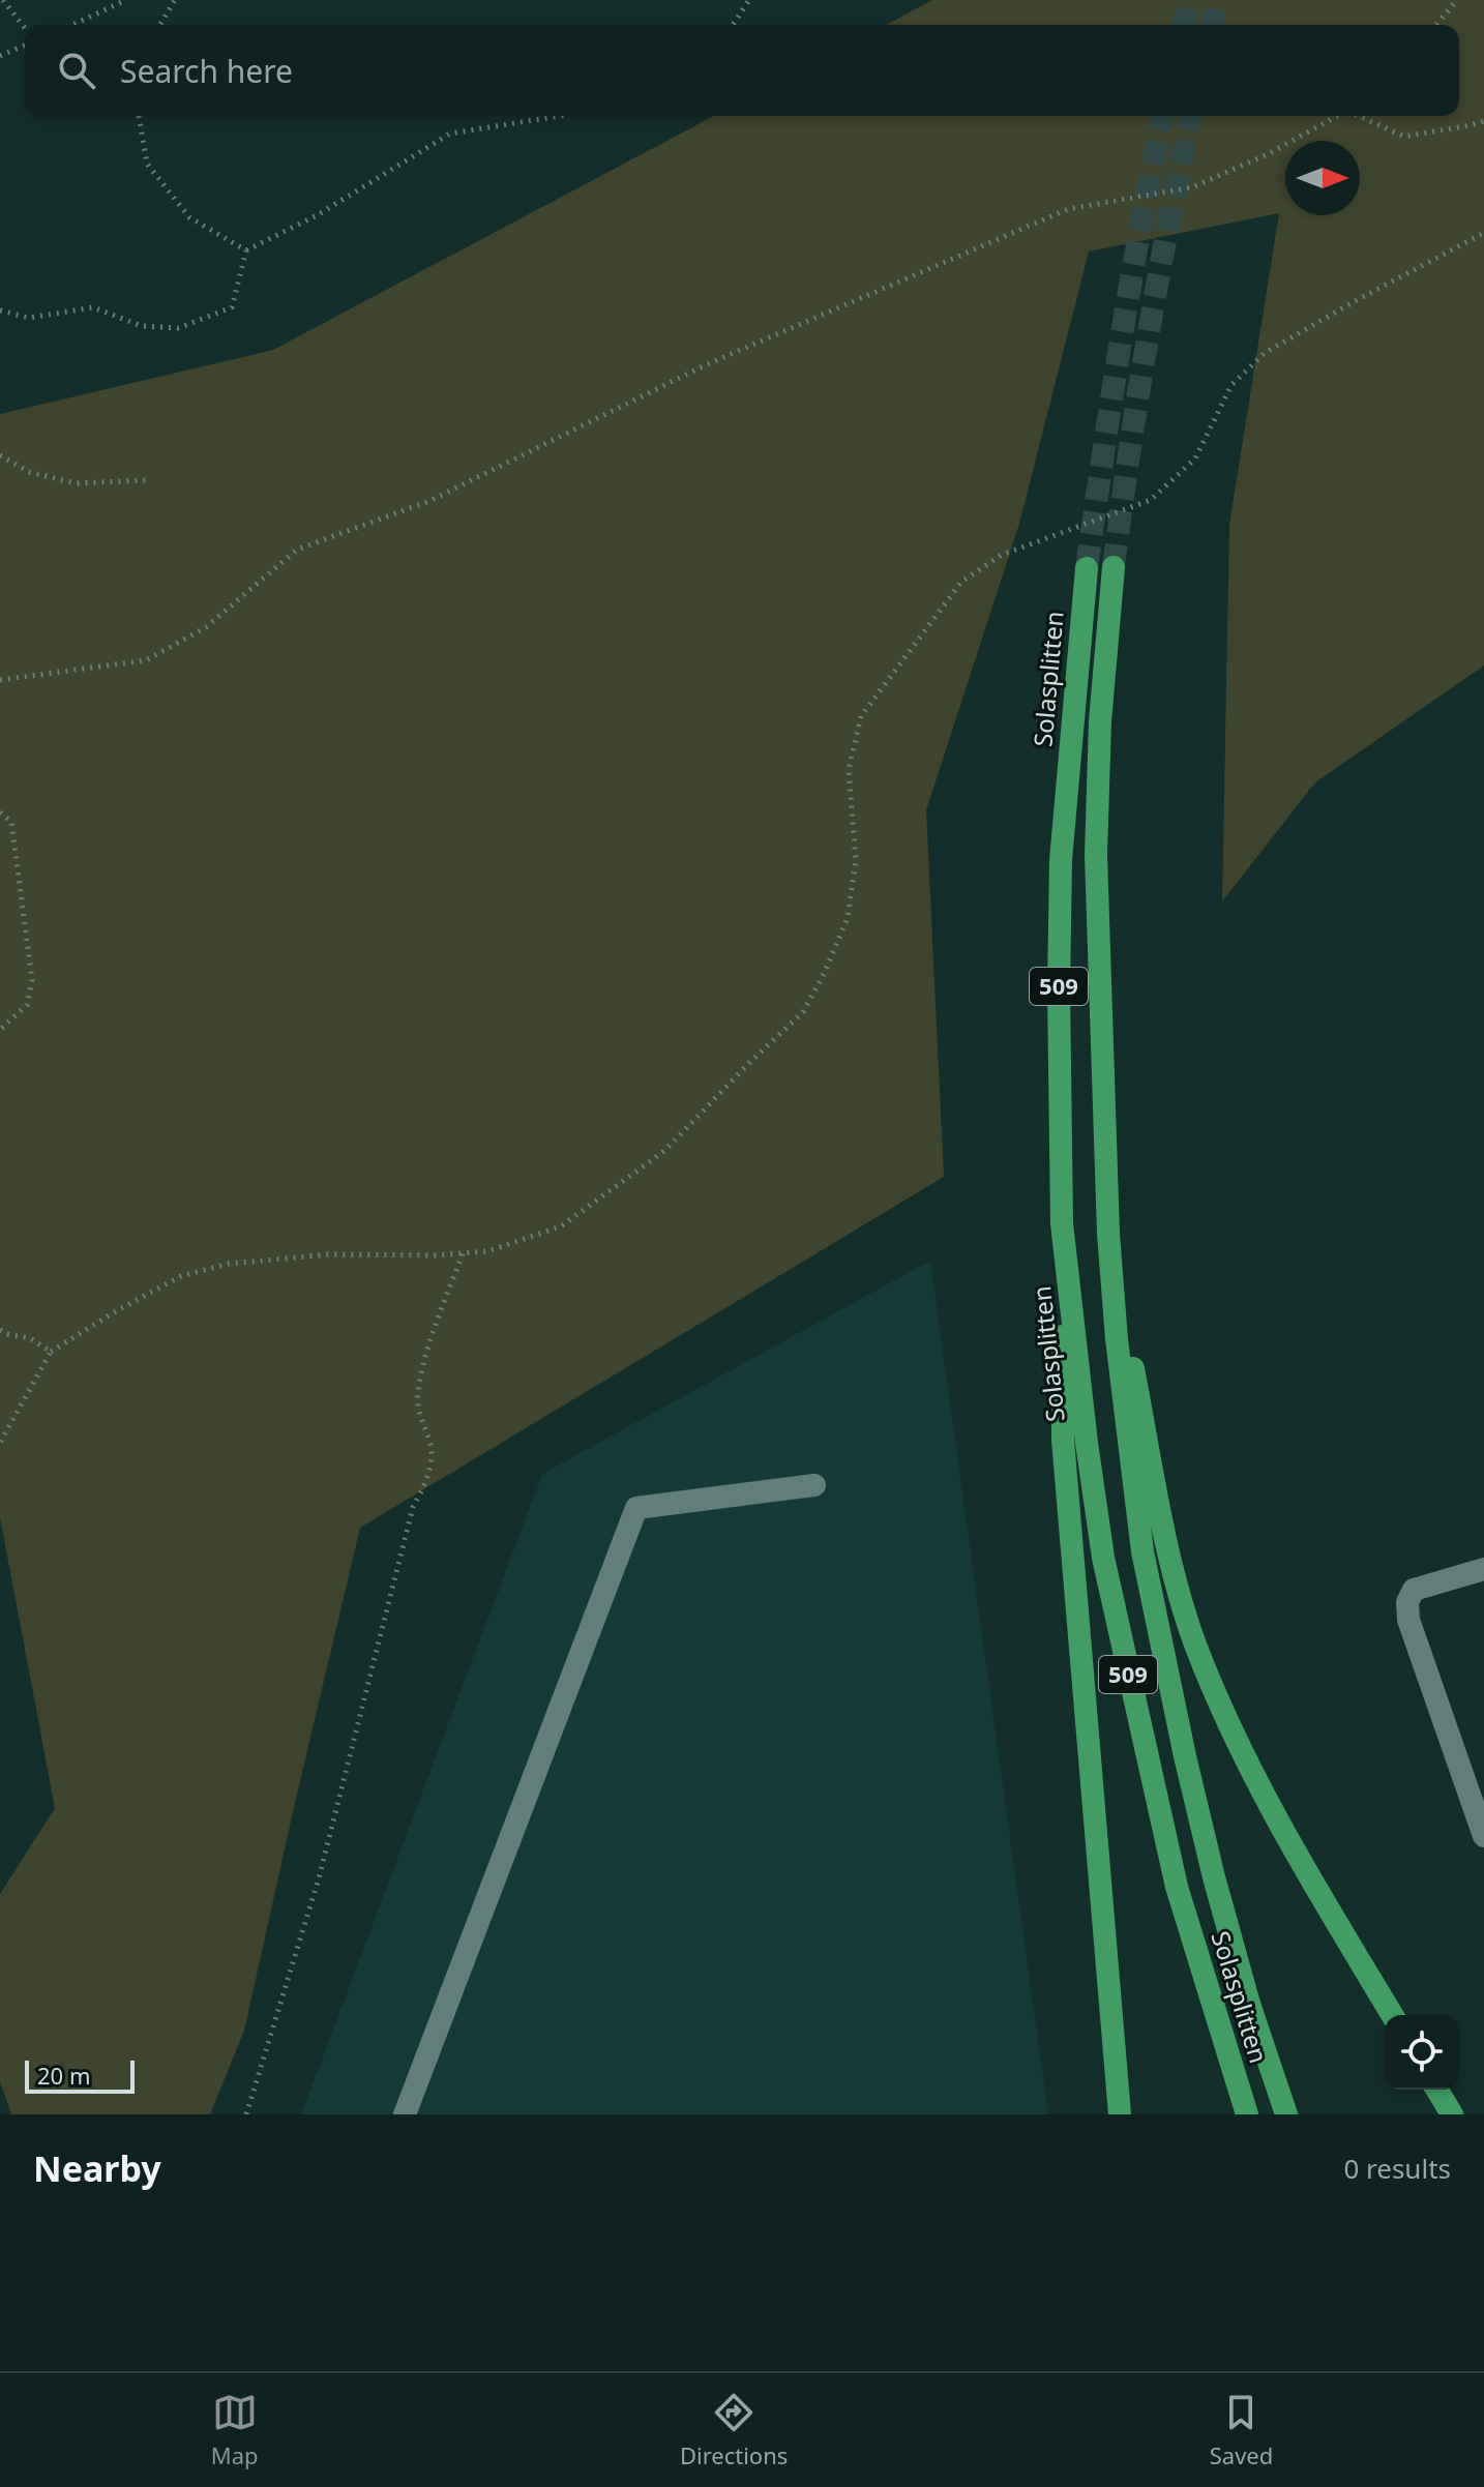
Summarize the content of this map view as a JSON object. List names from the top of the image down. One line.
{"streets":{"highway":["Solasplitten","509"]},"crossings":[["Solasplitten","509"]],"scale_bar":"20 m","north":"right","page":{"search":"Search here","scale":"20 m","heading":["Nearby","0 results"],"nav":["Map","Directions","Saved"]}}
